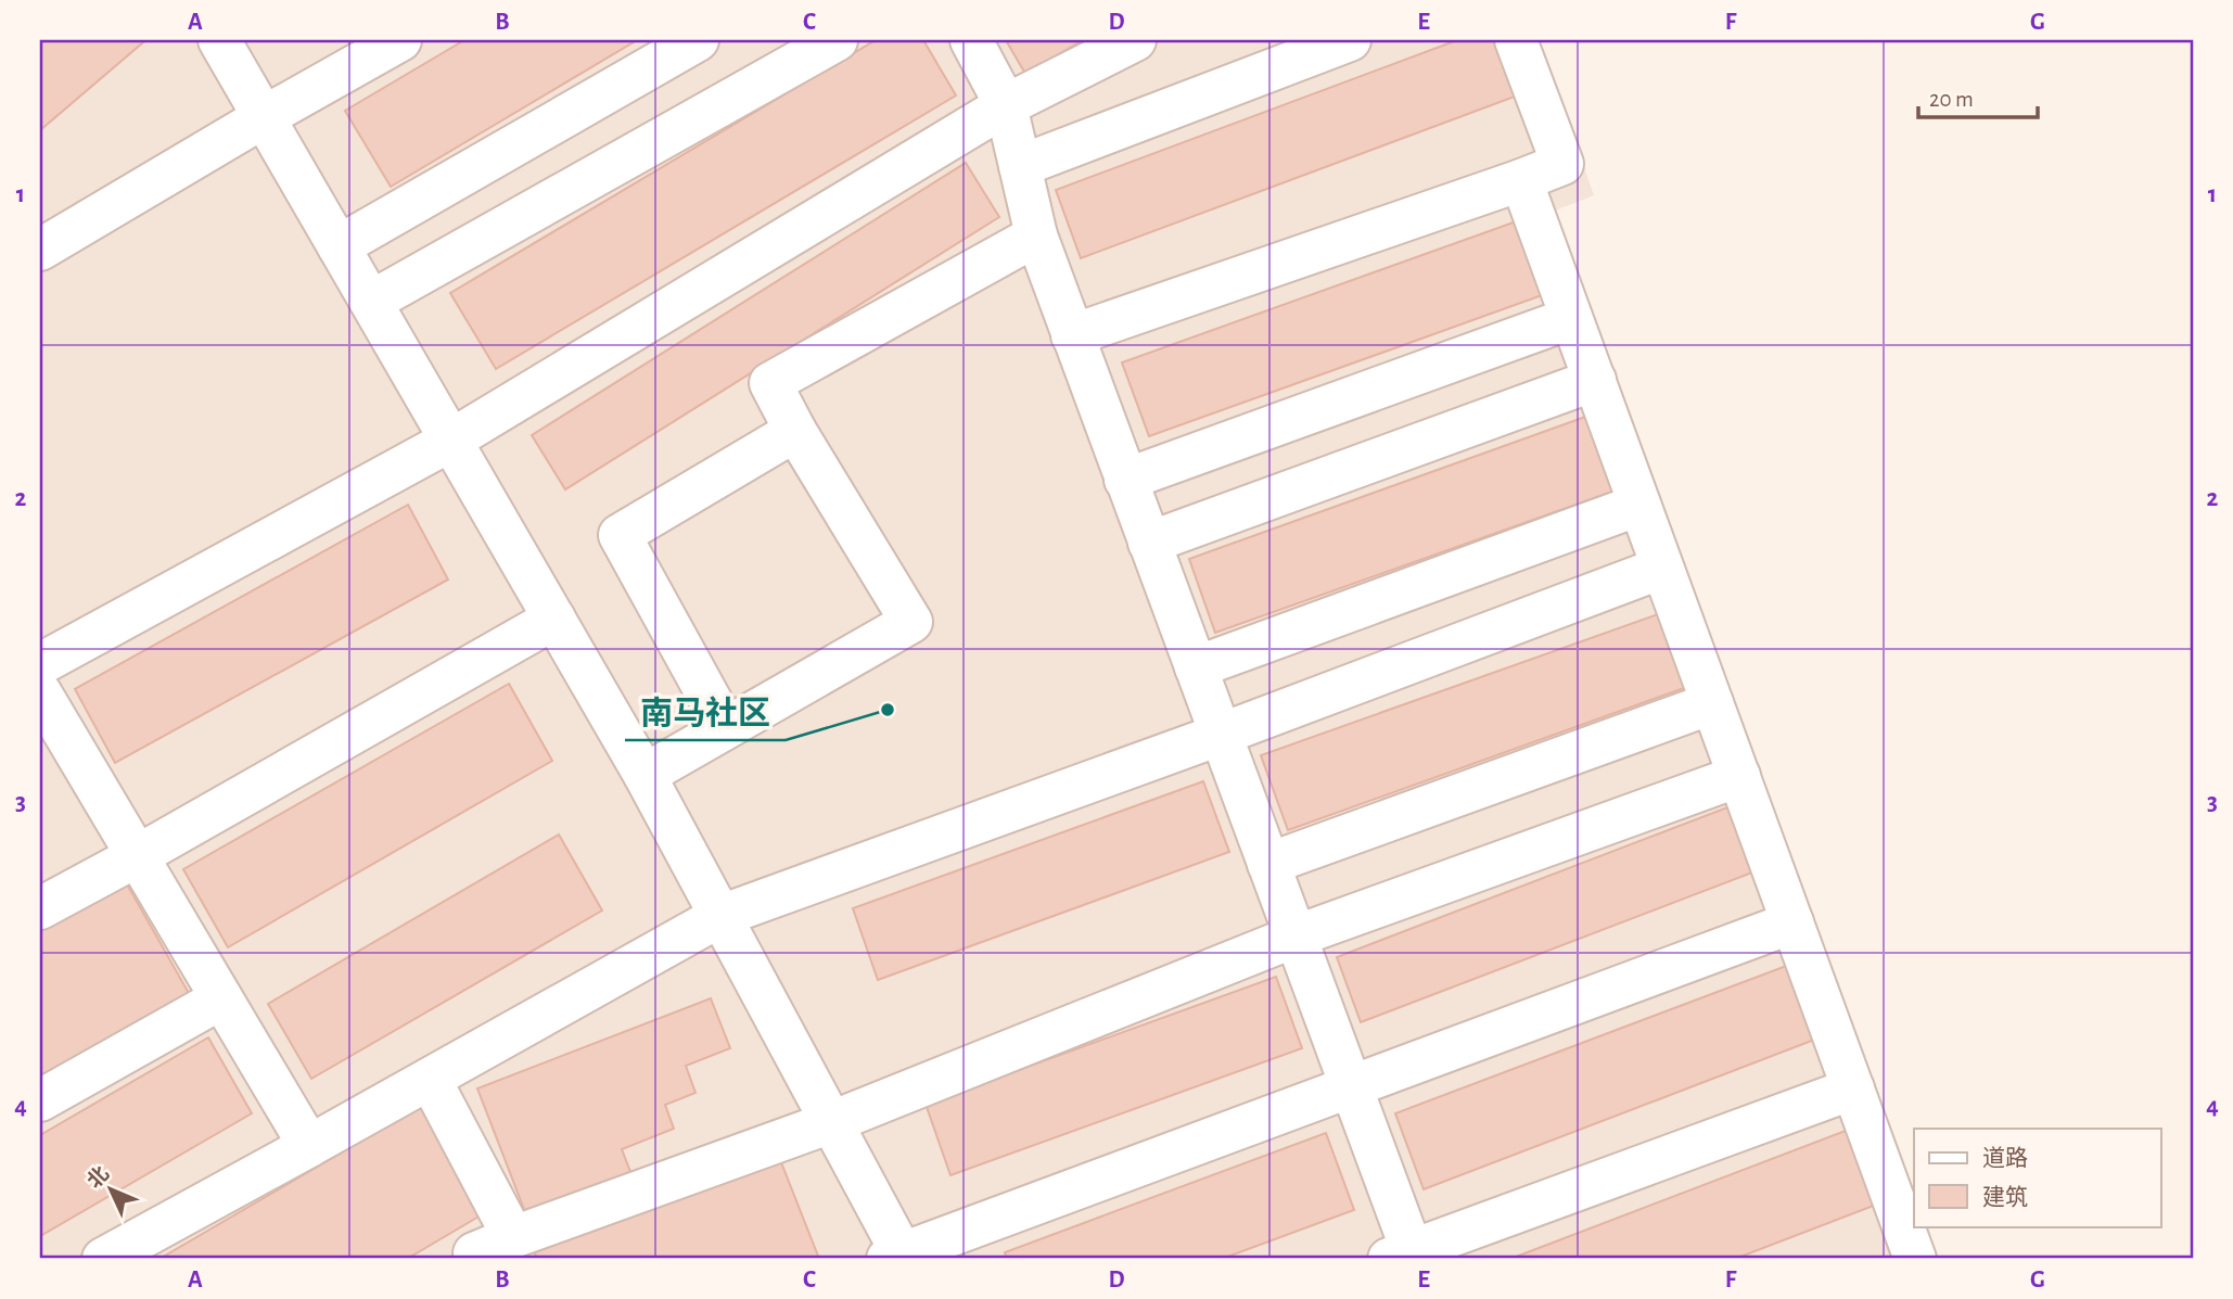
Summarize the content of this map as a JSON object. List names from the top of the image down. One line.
{"places":["南马社区"],"legend":["道路","建筑"],"scale_bar":"20 m","north":"top left","grid":{"columns":["A","B","C","D","E","F","G"],"rows":["1","2","3","4"]}}
